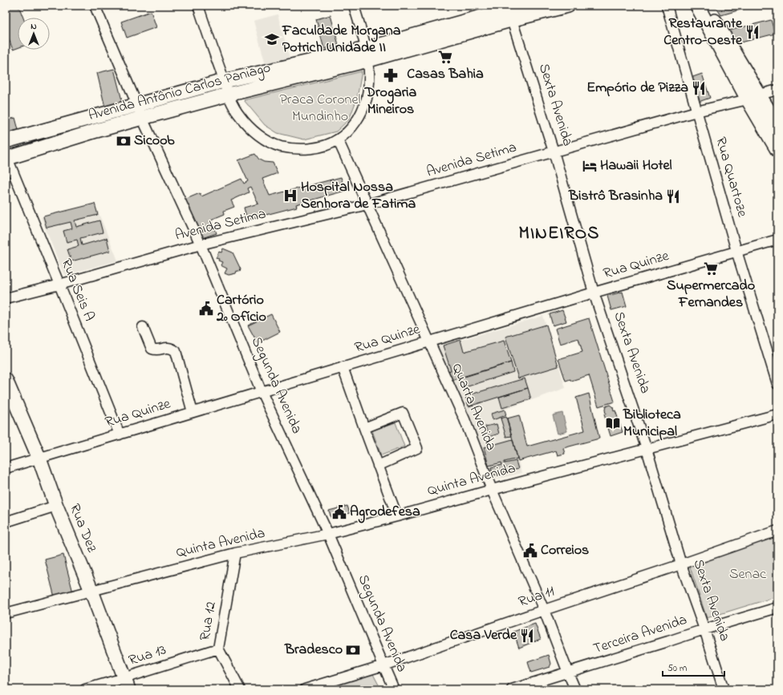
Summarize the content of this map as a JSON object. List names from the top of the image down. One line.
{"streets":{"main road":["Avenida Antônio Carlos Paniago","Rua Dez"],"street":["Sexta Avenida","Avenida Setima","Rua Quartoze","Rua Quinze","Rua Seis A","Segunda Avenida","Quarta Avenida","Quinta Avenida","Rua 11","Rua 12","Terceira Avenida","Rua 13"]},"crossings":[["Avenida Antônio Carlos Paniago","Sexta Avenida"],["Avenida Antônio Carlos Paniago","Rua Seis A"],["Avenida Antônio Carlos Paniago","Segunda Avenida"],["Sexta Avenida","Avenida Setima"],["Sexta Avenida","Rua Quinze"],["Sexta Avenida","Quinta Avenida"],["Sexta Avenida","Rua 11"],["Sexta Avenida","Terceira Avenida"],["Avenida Setima","Rua Quartoze"],["Avenida Setima","Rua Seis A"],["Avenida Setima","Segunda Avenida"],["Avenida Setima","Quarta Avenida"],["Rua Quartoze","Rua Quinze"],["Rua Quinze","Rua Seis A"],["Rua Quinze","Segunda Avenida"],["Rua Quinze","Quarta Avenida"],["Rua Quinze","Rua Dez"],["Segunda Avenida","Quinta Avenida"],["Segunda Avenida","Rua 11"],["Quarta Avenida","Quinta Avenida"],["Quarta Avenida","Rua 11"],["Quarta Avenida","Terceira Avenida"],["Quinta Avenida","Rua Dez"],["Quinta Avenida","Rua 12"],["Rua Dez","Rua 13"],["Rua 12","Rua 13"]],"districts":["MINEIROS"],"parks":["Praca Coronel Mundinho","Senac"],"places":{"restaurant":["Restaurante Centro-Oeste","Empório de Pizza","Bistrô Brasinha","Casa Verde"],"school or university":["Faculdade Morgana Potrich Unidade II"],"supermarket":["Casas Bahia","Supermercado Fernandes"],"pharmacy":["Drogaria Mineiros"],"bank":["Sicoob","Bradesco"],"hotel":["Hawaii Hotel"],"hospital":["Hospital Nossa Senhora de Fatima"],"public building":["Cartório 2º Ofício","Agrodefesa","Correios"],"library":["Biblioteca Municipal"]},"scale_bar":"50 m","north":"top"}
